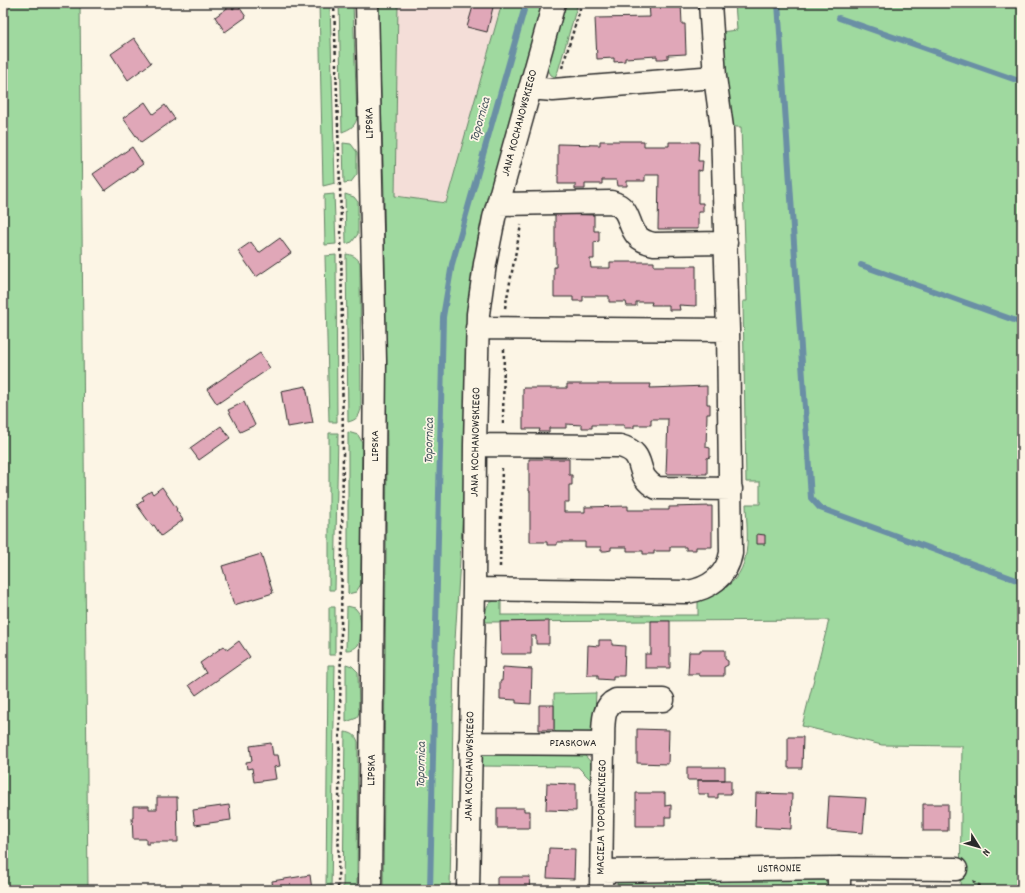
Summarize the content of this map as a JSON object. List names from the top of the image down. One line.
{"streets":{"street":["LIPSKA","JANA KOCHANOWSKIEGO","PIASKOWA","MACIEJA TOPORNICKIEGO","USTRONIE"]},"crossings":[["JANA KOCHANOWSKIEGO","PIASKOWA"],["PIASKOWA","MACIEJA TOPORNICKIEGO"],["MACIEJA TOPORNICKIEGO","USTRONIE"]],"water":["Topornica"],"north":"bottom right"}
